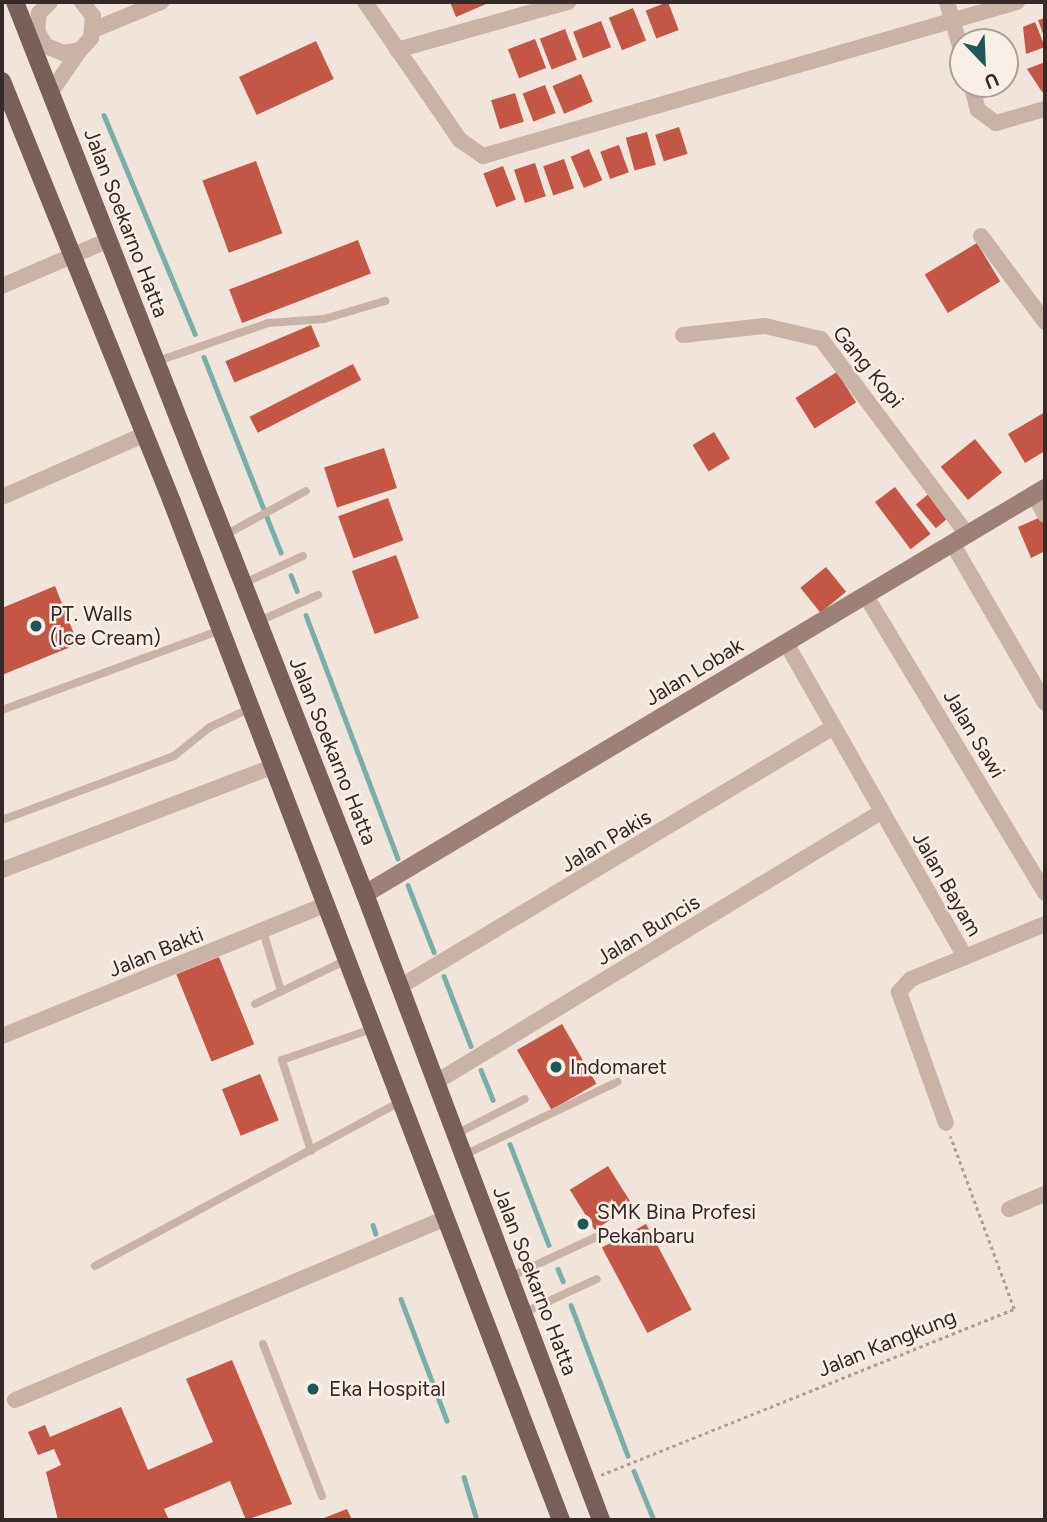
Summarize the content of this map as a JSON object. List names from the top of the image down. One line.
{"streets":{"main road":["Jalan Soekarno Hatta","Jalan Lobak"],"street":["Gang Kopi","Jalan Sawi","Jalan Pakis","Jalan Bayam","Jalan Buncis","Jalan Bakti"],"path":["Jalan Kangkung"]},"crossings":[["Jalan Soekarno Hatta","Jalan Lobak"],["Jalan Soekarno Hatta","Jalan Pakis"],["Jalan Soekarno Hatta","Jalan Buncis"],["Jalan Soekarno Hatta","Jalan Kangkung"],["Gang Kopi","Jalan Lobak"],["Jalan Lobak","Jalan Sawi"],["Jalan Lobak","Jalan Bayam"],["Jalan Pakis","Jalan Bayam"],["Jalan Bayam","Jalan Buncis"],["Jalan Bayam","Jalan Kangkung"]],"places":["PT. Walls (Ice Cream)","Indomaret","SMK Bina Profesi Pekanbaru","Eka Hospital"],"north":"bottom right"}
